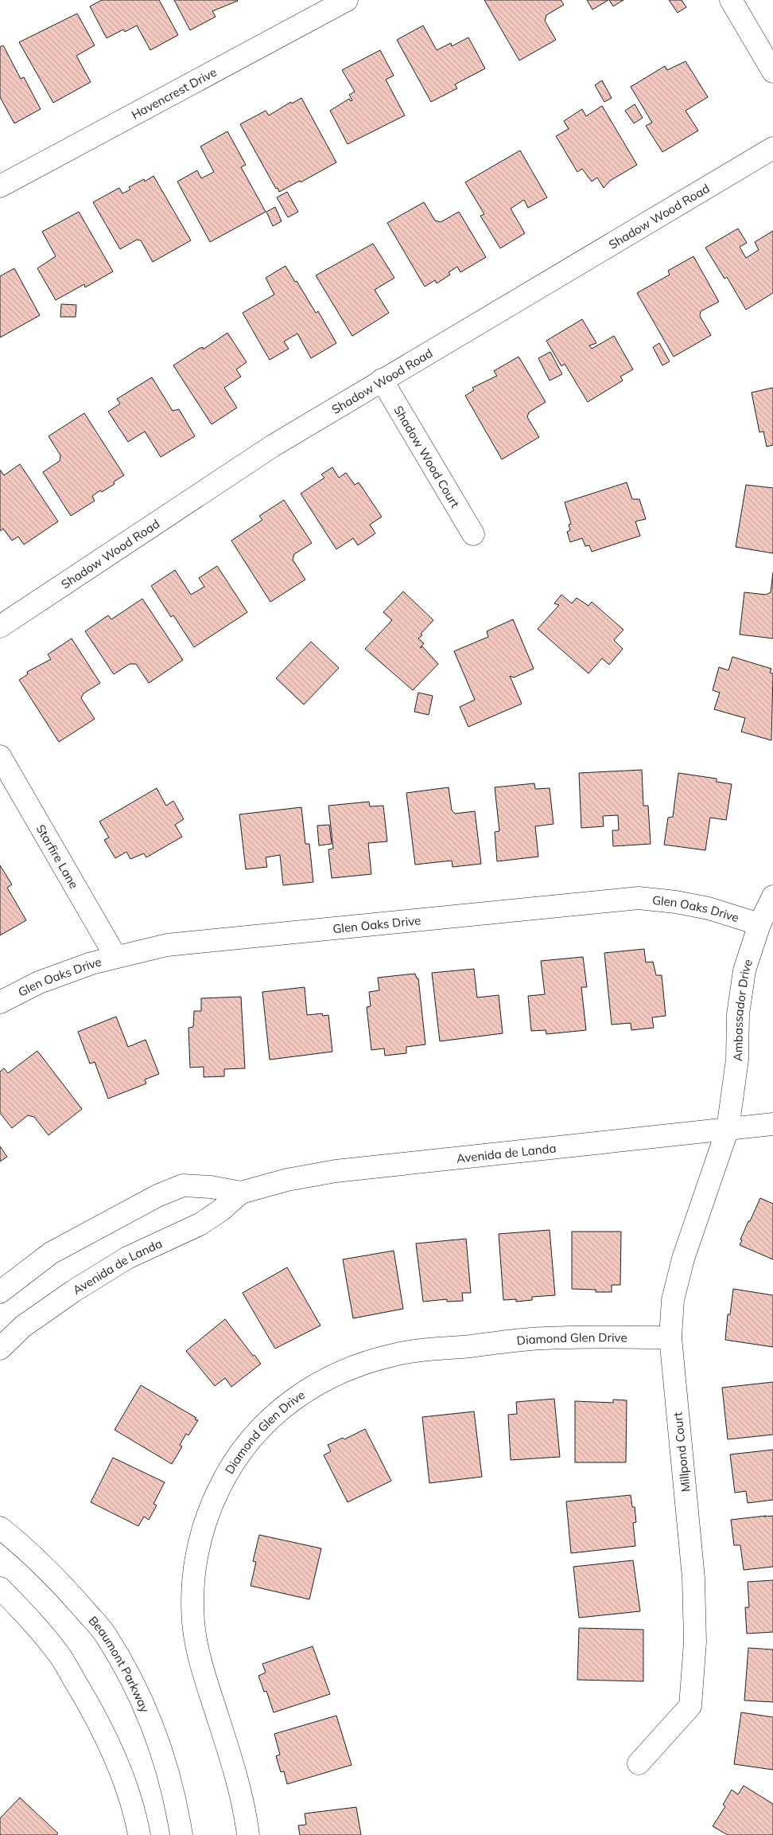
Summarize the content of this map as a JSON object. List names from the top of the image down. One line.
{"streets":{"street":["Havencrest Drive","Shadow Wood Road","Shadow Wood Court","Starfire Lane","Glen Oaks Drive","Ambassador Drive","Avenida de Landa","Diamond Glen Drive","Millpond Court","Beaumont Parkway"]},"crossings":[["Shadow Wood Road","Shadow Wood Court"],["Starfire Lane","Glen Oaks Drive"],["Glen Oaks Drive","Ambassador Drive"],["Ambassador Drive","Avenida de Landa"],["Ambassador Drive","Millpond Court"],["Avenida de Landa","Millpond Court"],["Diamond Glen Drive","Millpond Court"]]}
